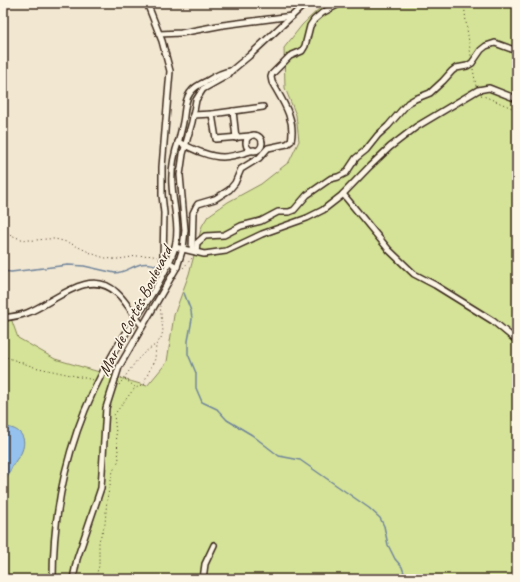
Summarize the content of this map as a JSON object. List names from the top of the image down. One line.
{"streets":{"street":["Mar de Cortés Boulevard"]}}
